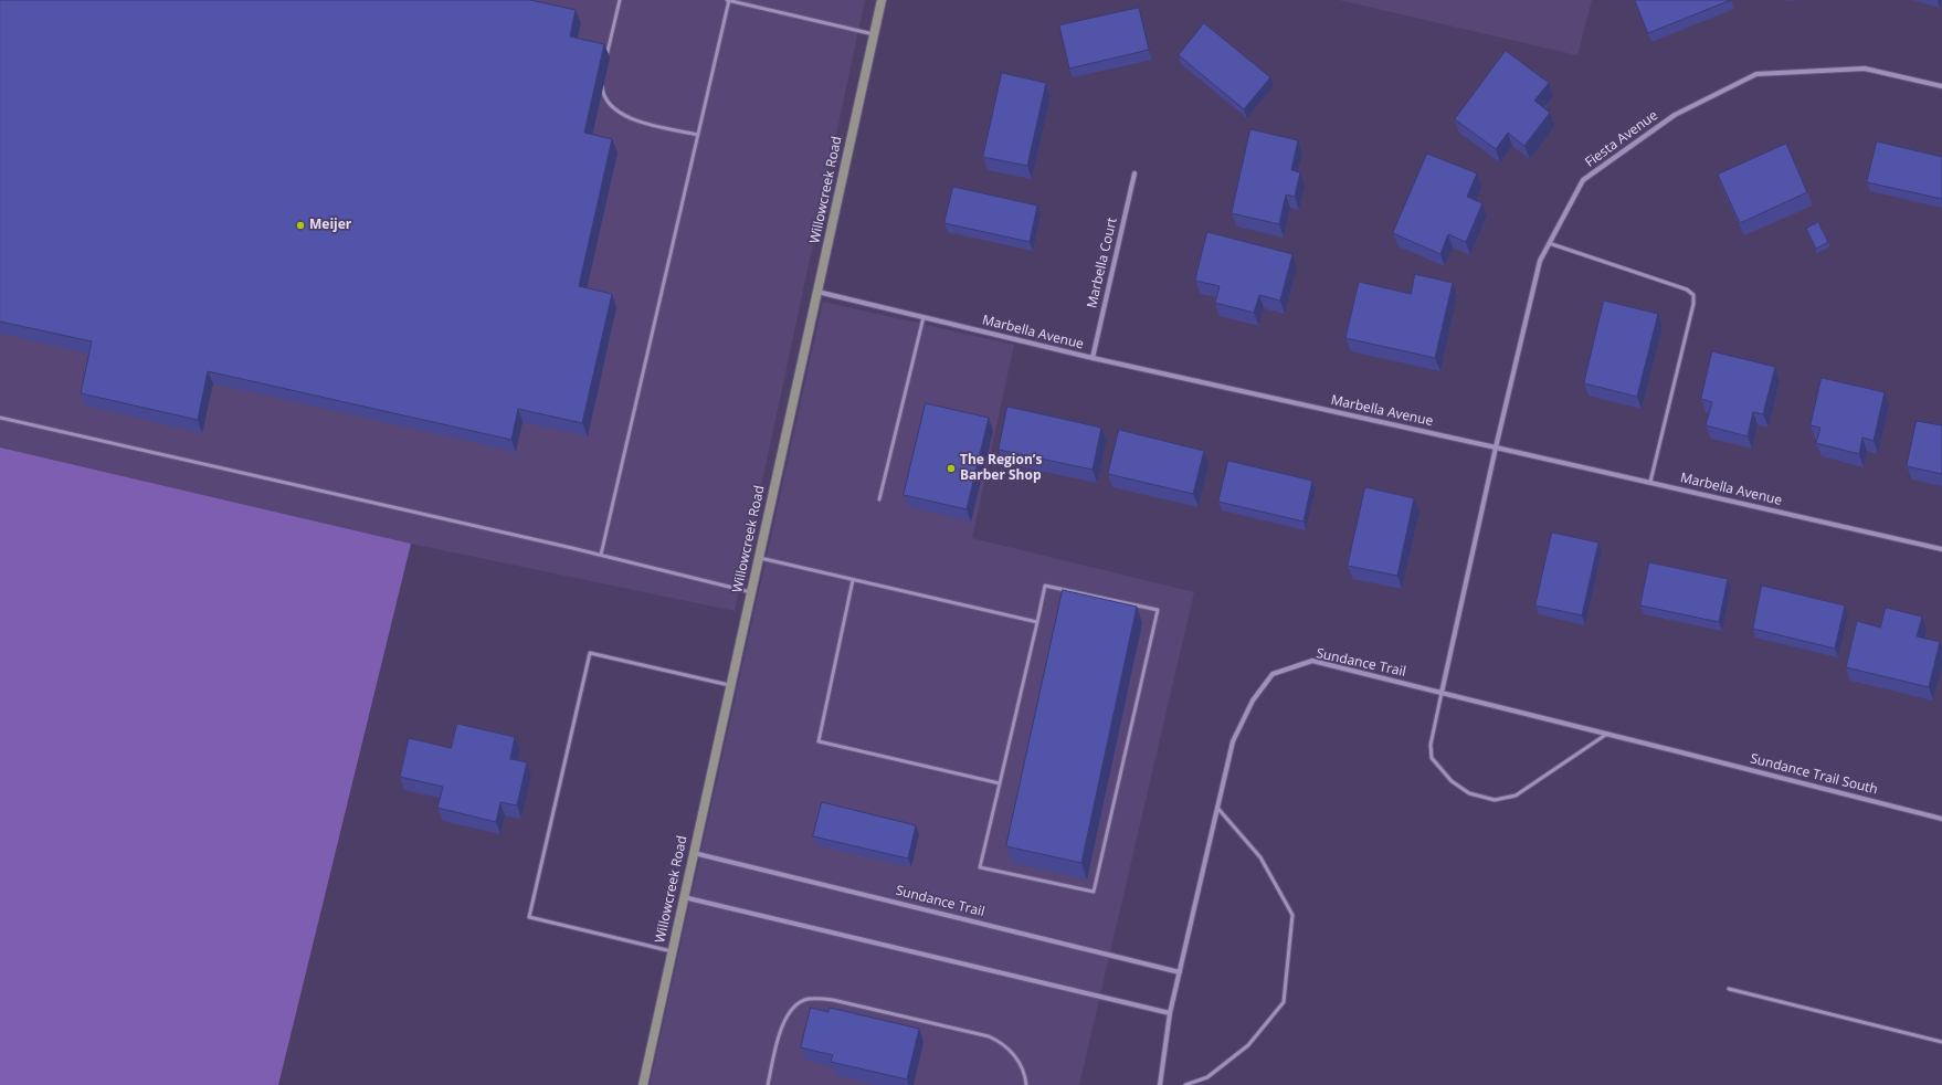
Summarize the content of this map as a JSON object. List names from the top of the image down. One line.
{"streets":{"main road":["Willowcreek Road"],"street":["Fiesta Avenue","Marbella Court","Marbella Avenue","Sundance Trail","Sundance Trail South"]},"crossings":[["Fiesta Avenue","Marbella Avenue"],["Willowcreek Road","Marbella Avenue"],["Willowcreek Road","Sundance Trail"],["Marbella Court","Marbella Avenue"],["Sundance Trail","Sundance Trail South"]],"places":["Meijer","The Region’s Barber Shop"]}
